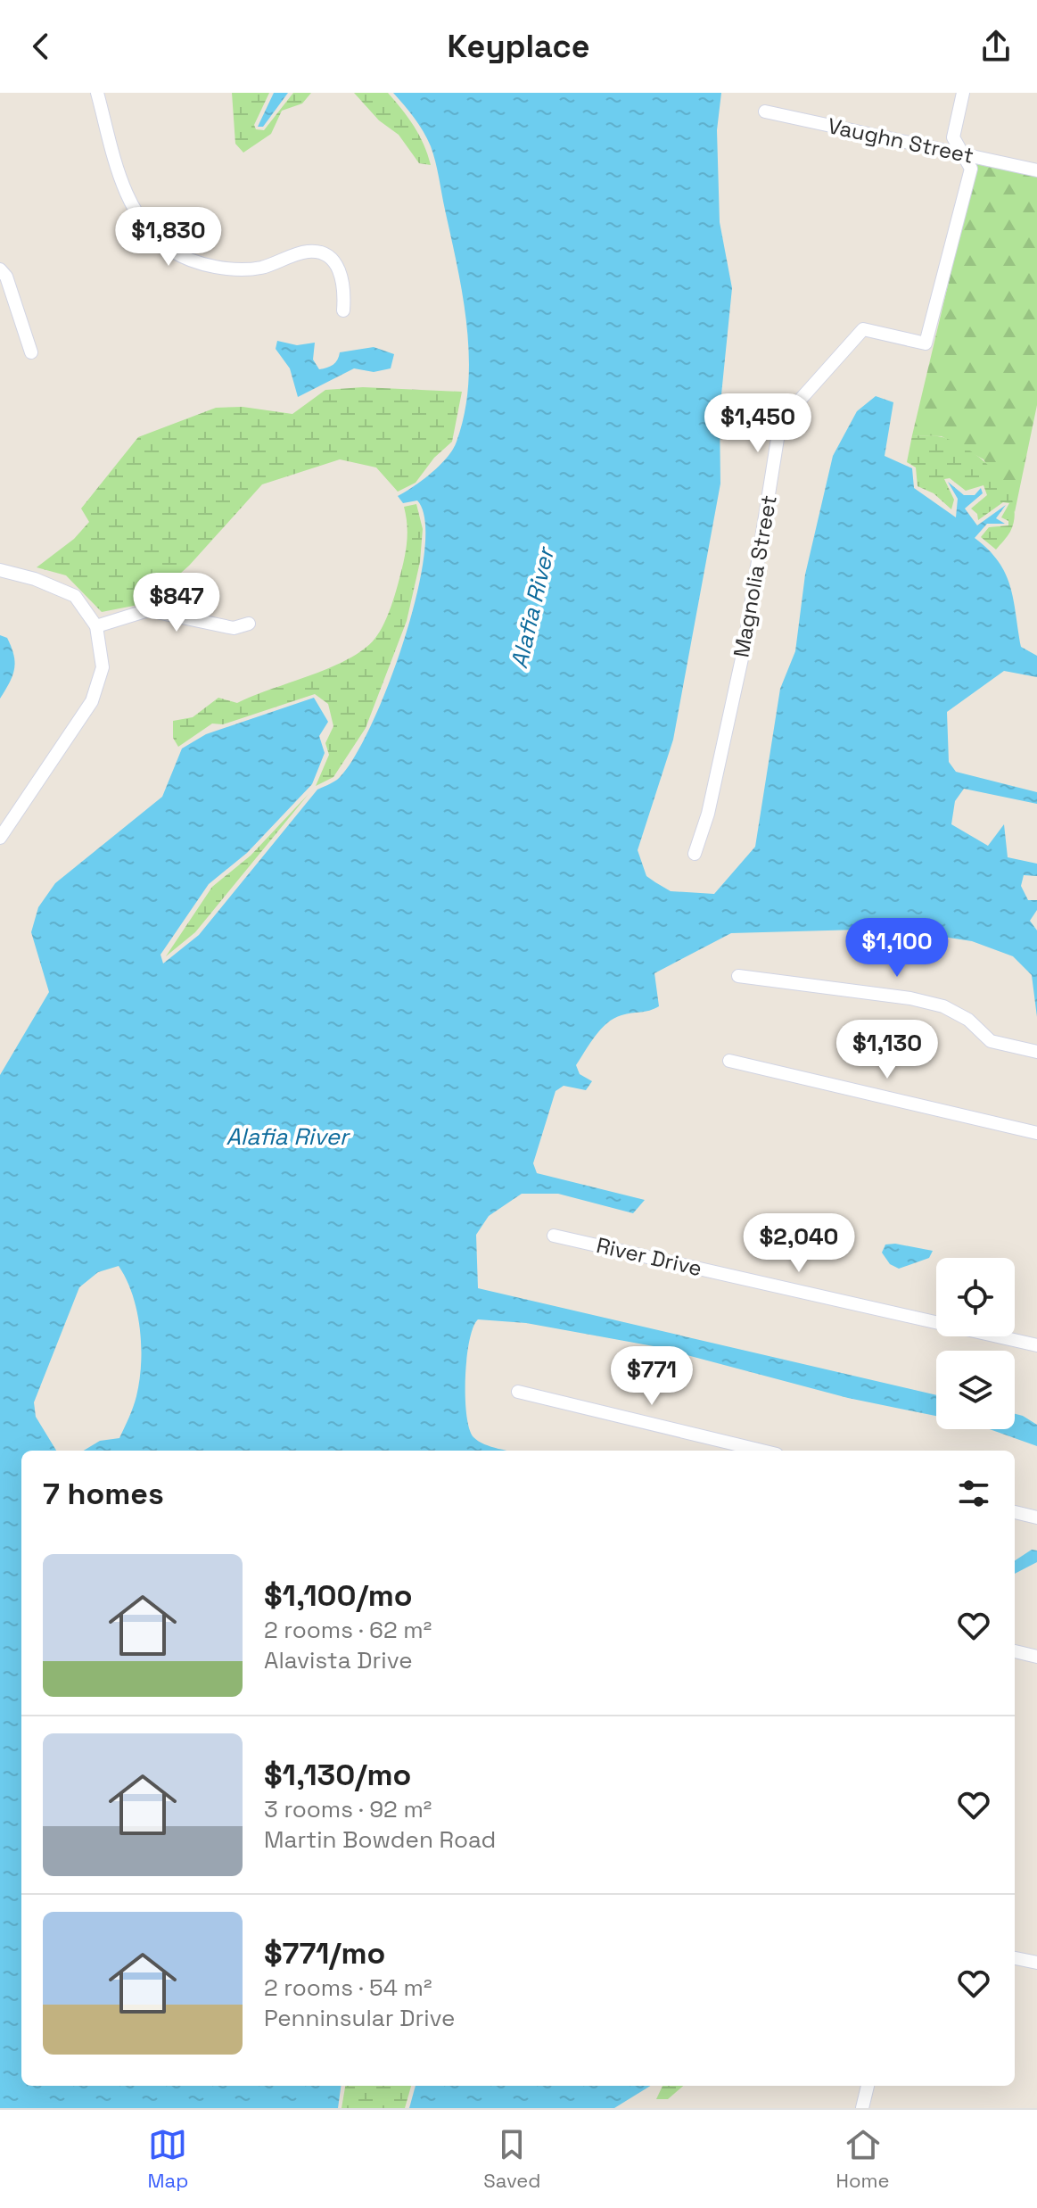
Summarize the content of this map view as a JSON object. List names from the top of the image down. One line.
{"streets":{"street":["Vaughn Street","Magnolia Street","River Drive"]},"crossings":[["Vaughn Street","Magnolia Street"]],"water":["Alafia River"],"page":{"header":"Keyplace","price":["$1,830","$1,450","$847","$1,100","$1,130","$2,040","$771"],"heading":"7 homes","list":[{"name":"$1,100/mo","note":"2 rooms · 62 m² · Alavista Drive"},{"name":"$1,130/mo","note":"3 rooms · 92 m² · Martin Bowden Road"},{"name":"$771/mo","note":"2 rooms · 54 m² · Penninsular Drive"}],"tabs":["Map","Saved","Home"]}}
